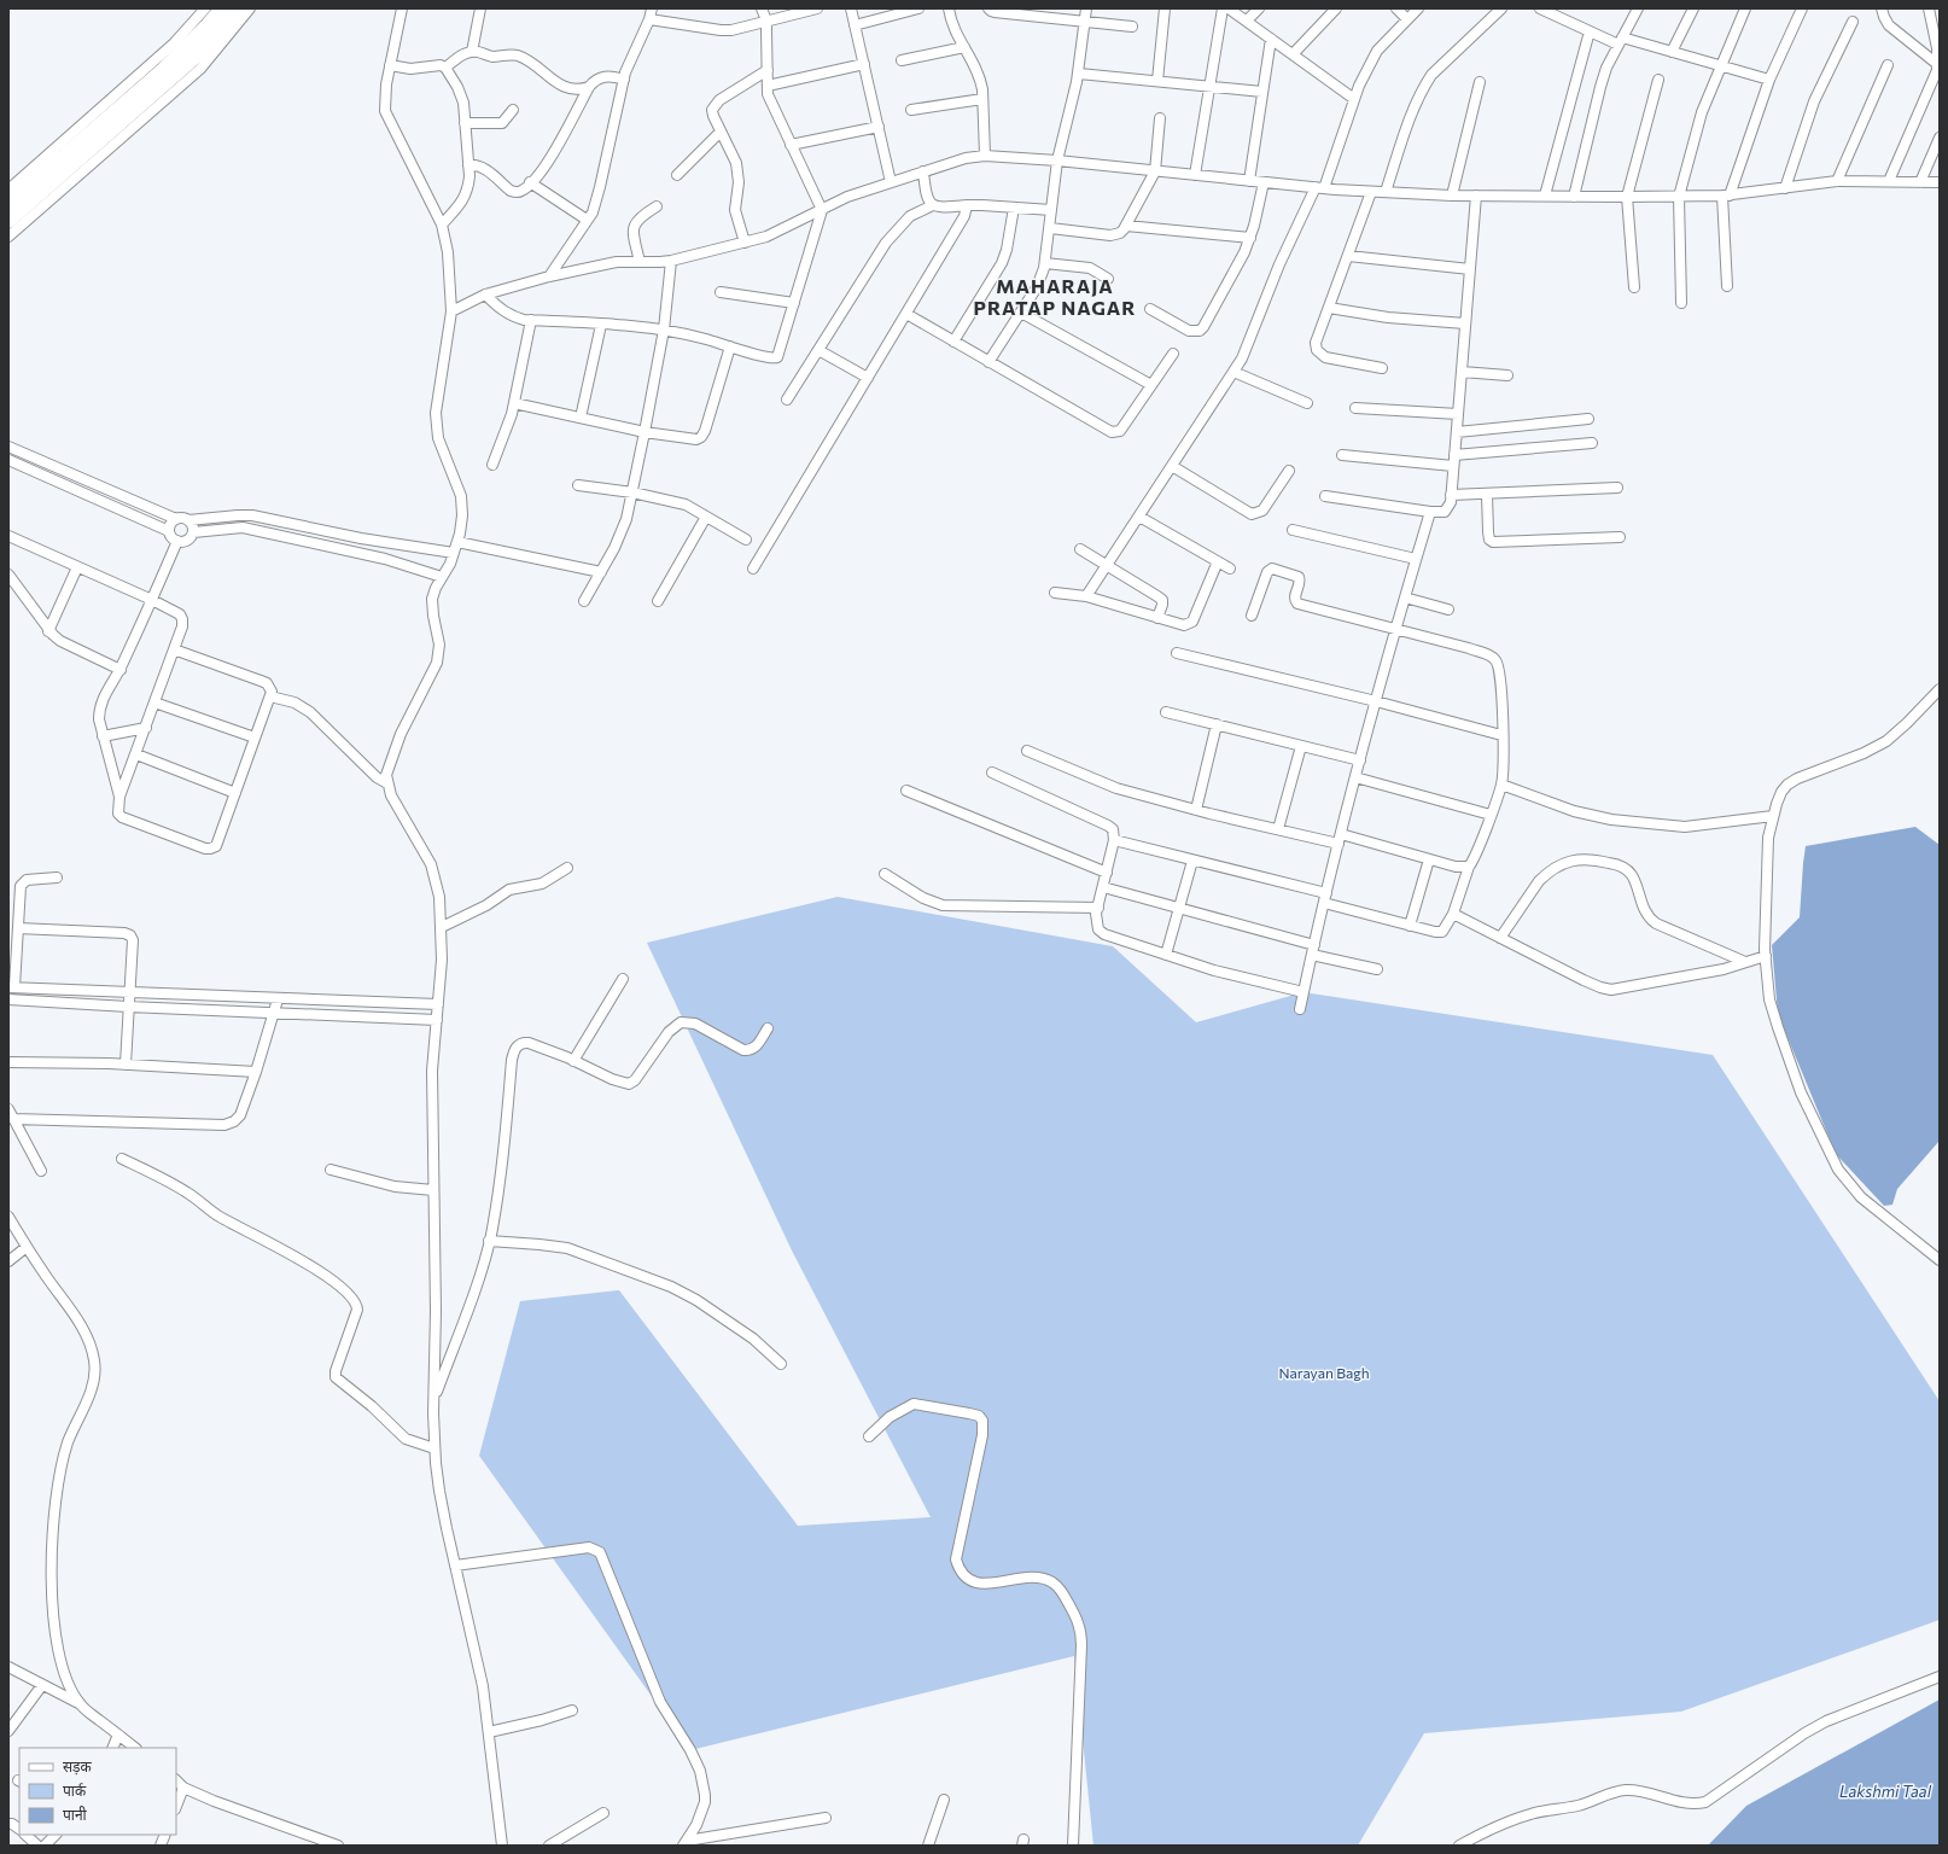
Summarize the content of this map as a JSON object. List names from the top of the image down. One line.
{"districts":["MAHARAJA PRATAP NAGAR"],"water":["Lakshmi Taal"],"parks":["Narayan Bagh"],"legend":["सड़क","पार्क","पानी"]}
